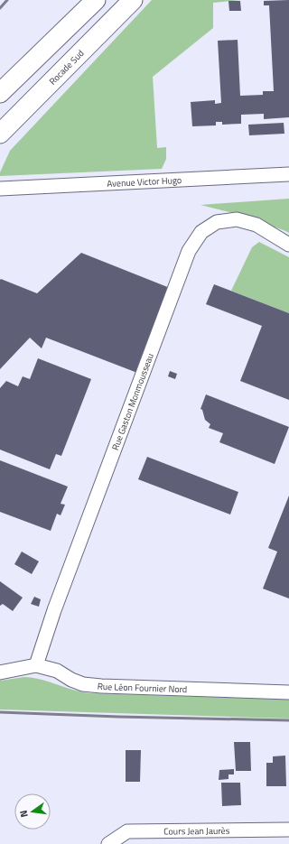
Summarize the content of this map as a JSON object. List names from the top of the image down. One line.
{"streets":{"highway":["Rocade Sud"],"street":["Avenue Victor Hugo","Rue Gaston Monmousseau","Rue Léon Fournier Nord","Cours Jean Jaurès"]},"crossings":[["Rue Gaston Monmousseau","Rue Léon Fournier Nord"]],"north":"left"}
